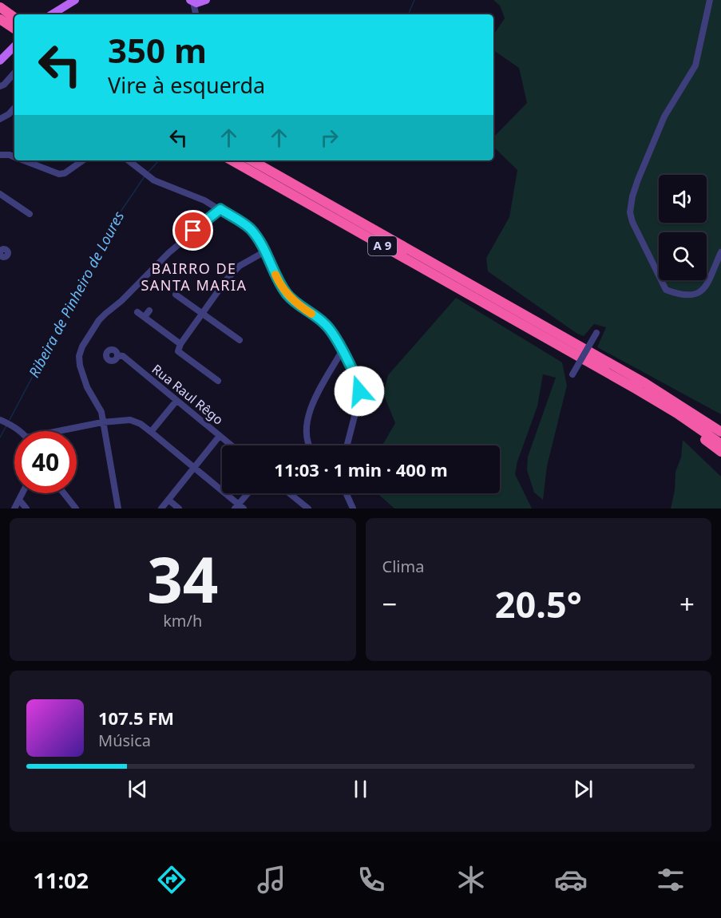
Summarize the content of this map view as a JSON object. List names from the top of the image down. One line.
{"streets":{"highway":["A 9"],"street":["Rua Raul Rêgo"]},"districts":["BAIRRO DE SANTA MARIA"],"water":["Ribeira de Pinheiro de Loures"],"page":{"turn":["350 m","Vire à esquerda"],"limit":"40","trip":"11:03 · 1 min · 400 m","tile":[["34","km/h"],"Clima"],"heat":["−","20.5°","+"],"song":["107.5 FM","Música"],"tabs":"11:02"}}
